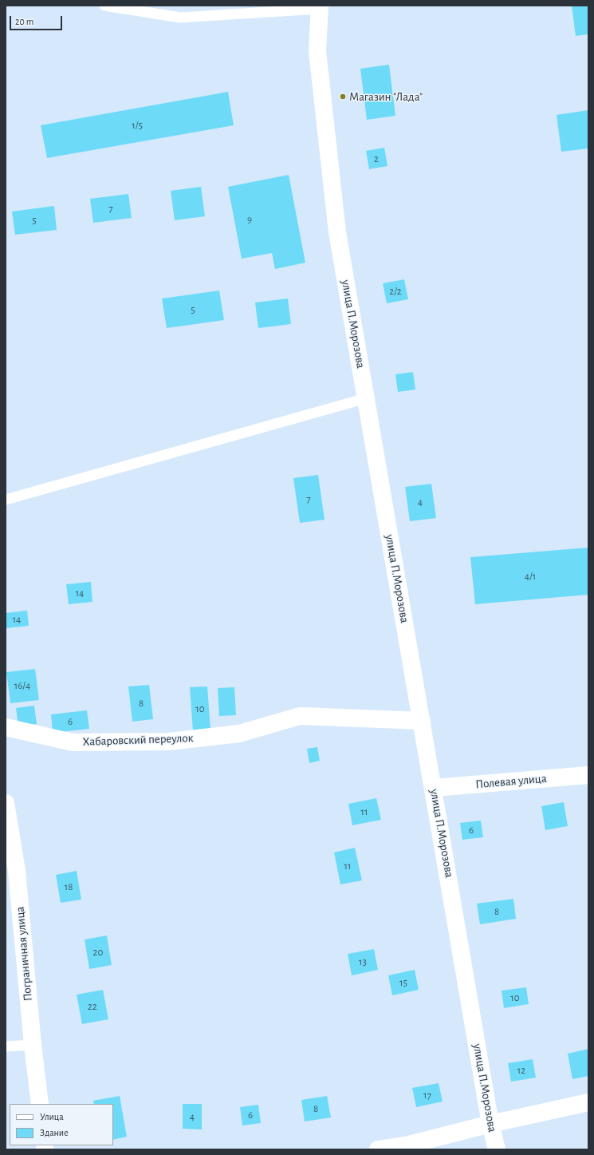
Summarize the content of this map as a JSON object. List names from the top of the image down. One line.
{"streets":{"street":["улица П.Морозова","Хабаровский переулок","Полевая улица","Пограничная улица"]},"crossings":[["улица П.Морозова","Хабаровский переулок"],["улица П.Морозова","Полевая улица"]],"places":["Магазин \"Лада\""],"house_numbers":["1/5","2","7","9","5","2/2","5","7","4","4/1","14","14","16/4","8","10","6","11","6","11","18","8","20","13","15","10","22","12","17","8","6","4"],"legend":["Улица","Здание"],"scale_bar":"20 m"}
